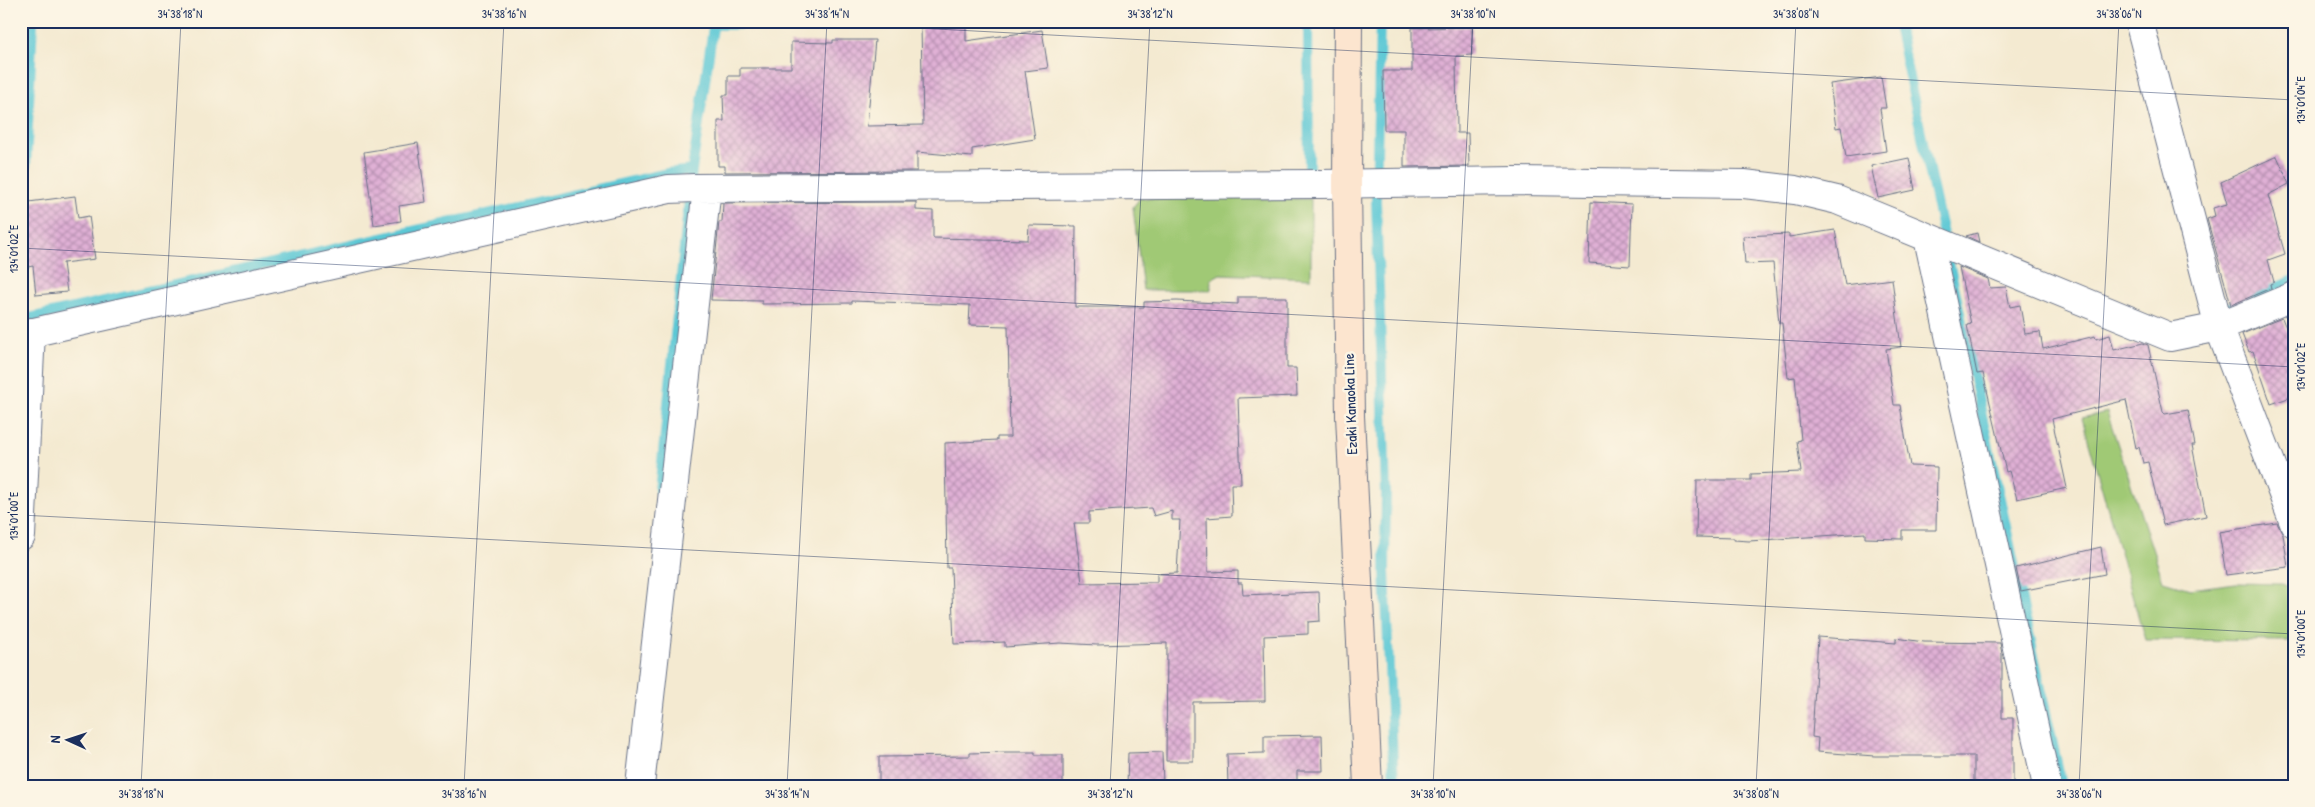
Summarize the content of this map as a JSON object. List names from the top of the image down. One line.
{"streets":{"main road":["Ezaki Kanaoka Line"]},"north":"left","coordinates":["34°38'18\"N","34°38'16\"N","34°38'14\"N","34°38'12\"N","34°38'10\"N","34°38'08\"N","34°38'06\"N","134°01'04\"E","134°01'02\"E","134°01'00\"E"]}
